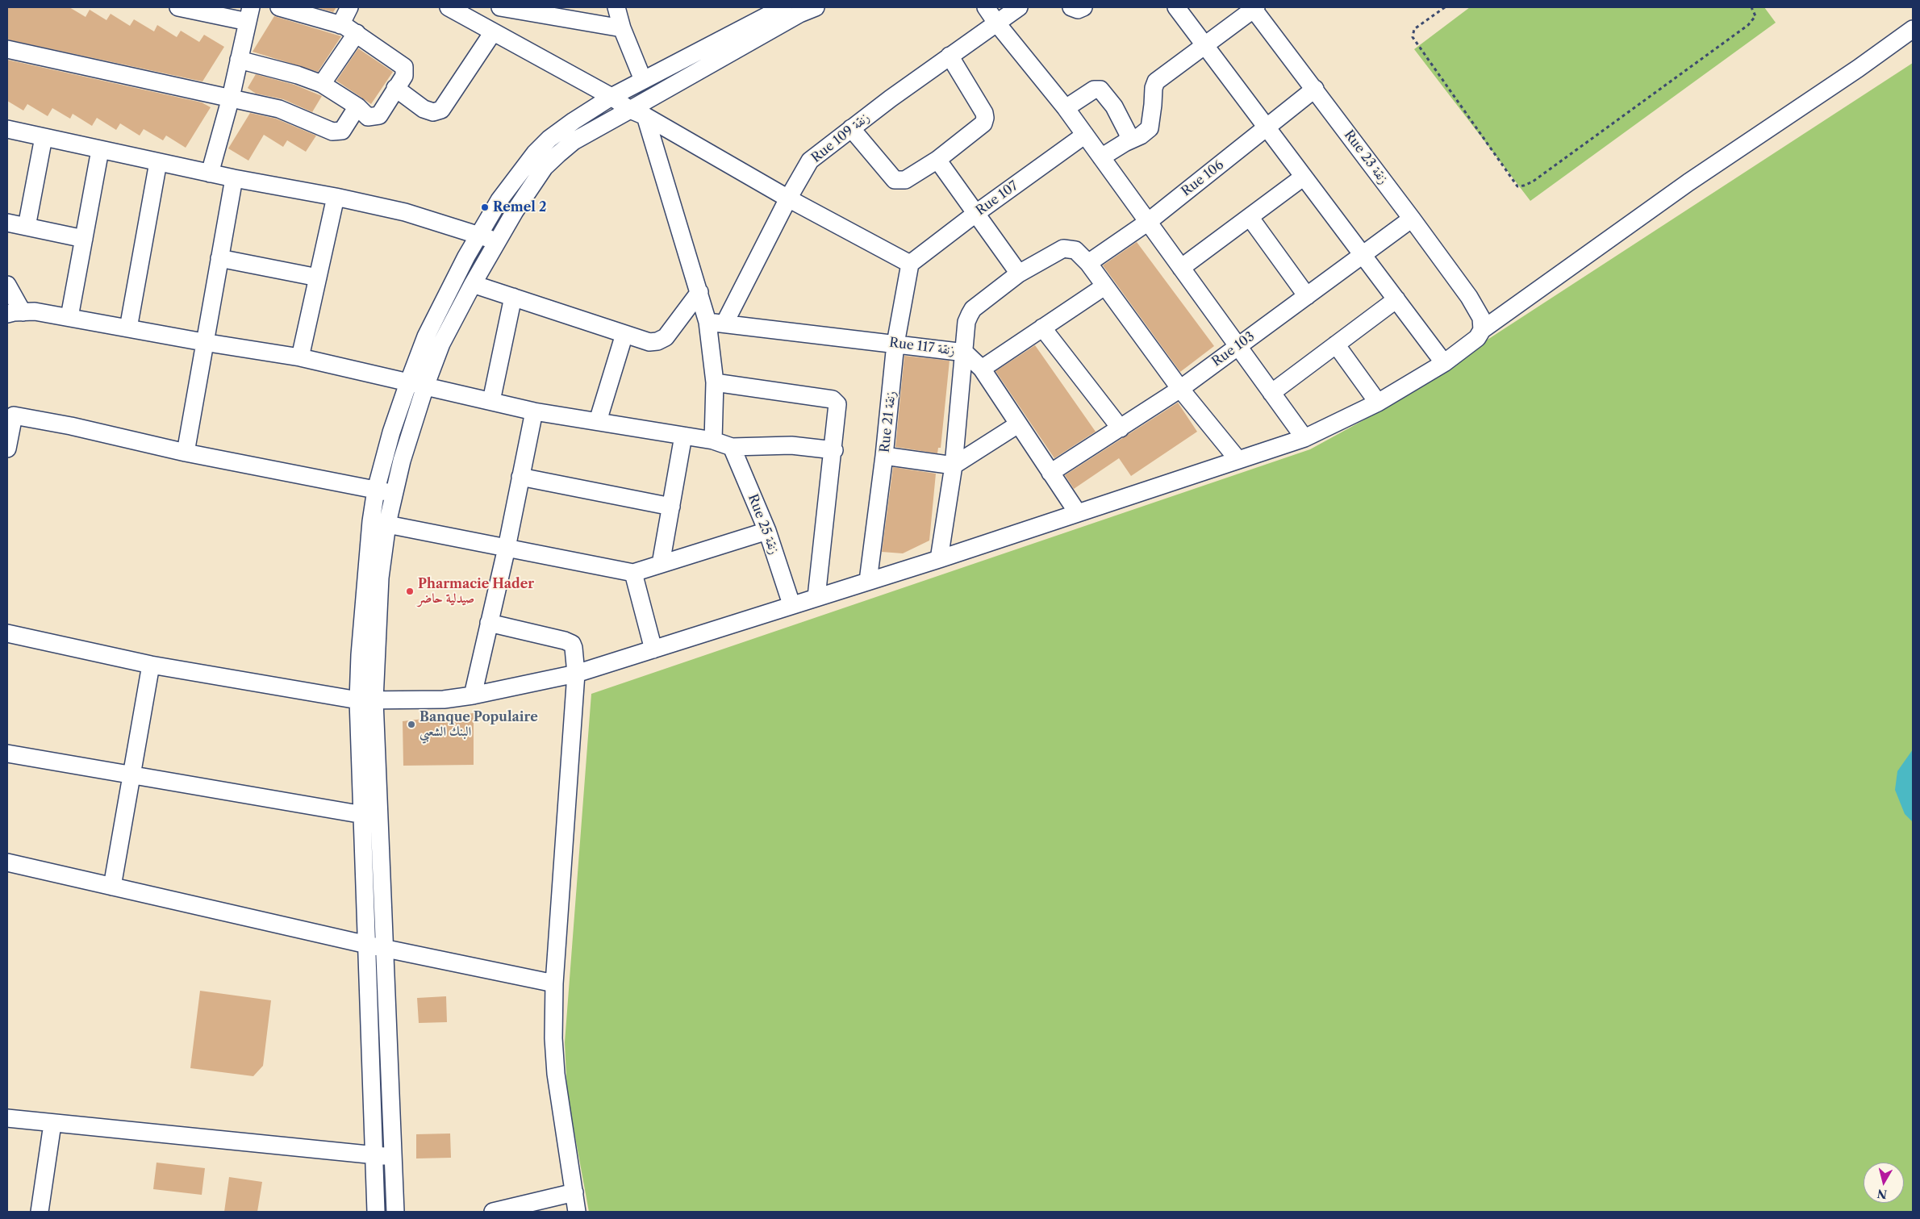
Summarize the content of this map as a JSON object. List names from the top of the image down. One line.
{"streets":{"street":["Rue 109 زنقة","Rue 23 زنقة","Rue 106","Rue 107","Rue 117 زنقة","Rue 103","Rue 21 زنقة","Rue 25 زنقة"]},"crossings":[["Rue 109 زنقة","Rue 117 زنقة"],["Rue 23 زنقة","Rue 106"],["Rue 23 زنقة","Rue 103"],["Rue 107","Rue 21 زنقة"],["Rue 117 زنقة","Rue 103"],["Rue 117 زنقة","Rue 21 زنقة"]],"places":["Remel 2","Pharmacie Hader صيدلية حاضر","Banque Populaire البنك الشعبي"],"north":"bottom"}
